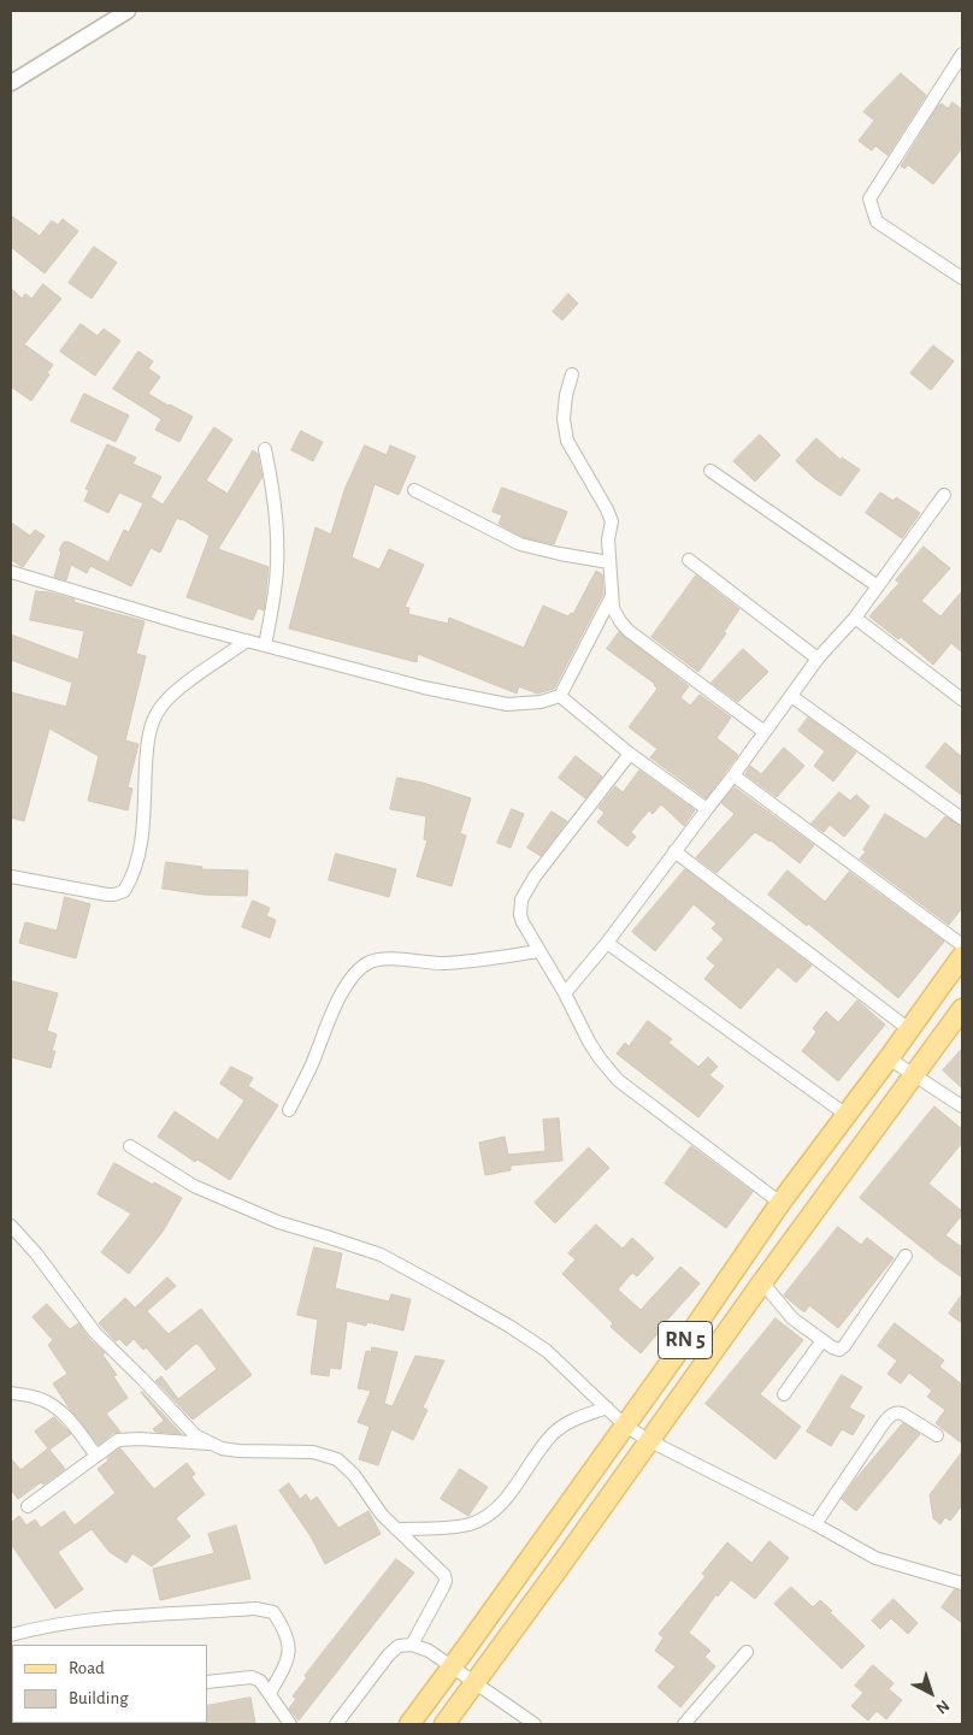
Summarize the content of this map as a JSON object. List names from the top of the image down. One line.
{"streets":{"main road":["RN 5"]},"legend":["Road","Building"],"north":"bottom right"}
